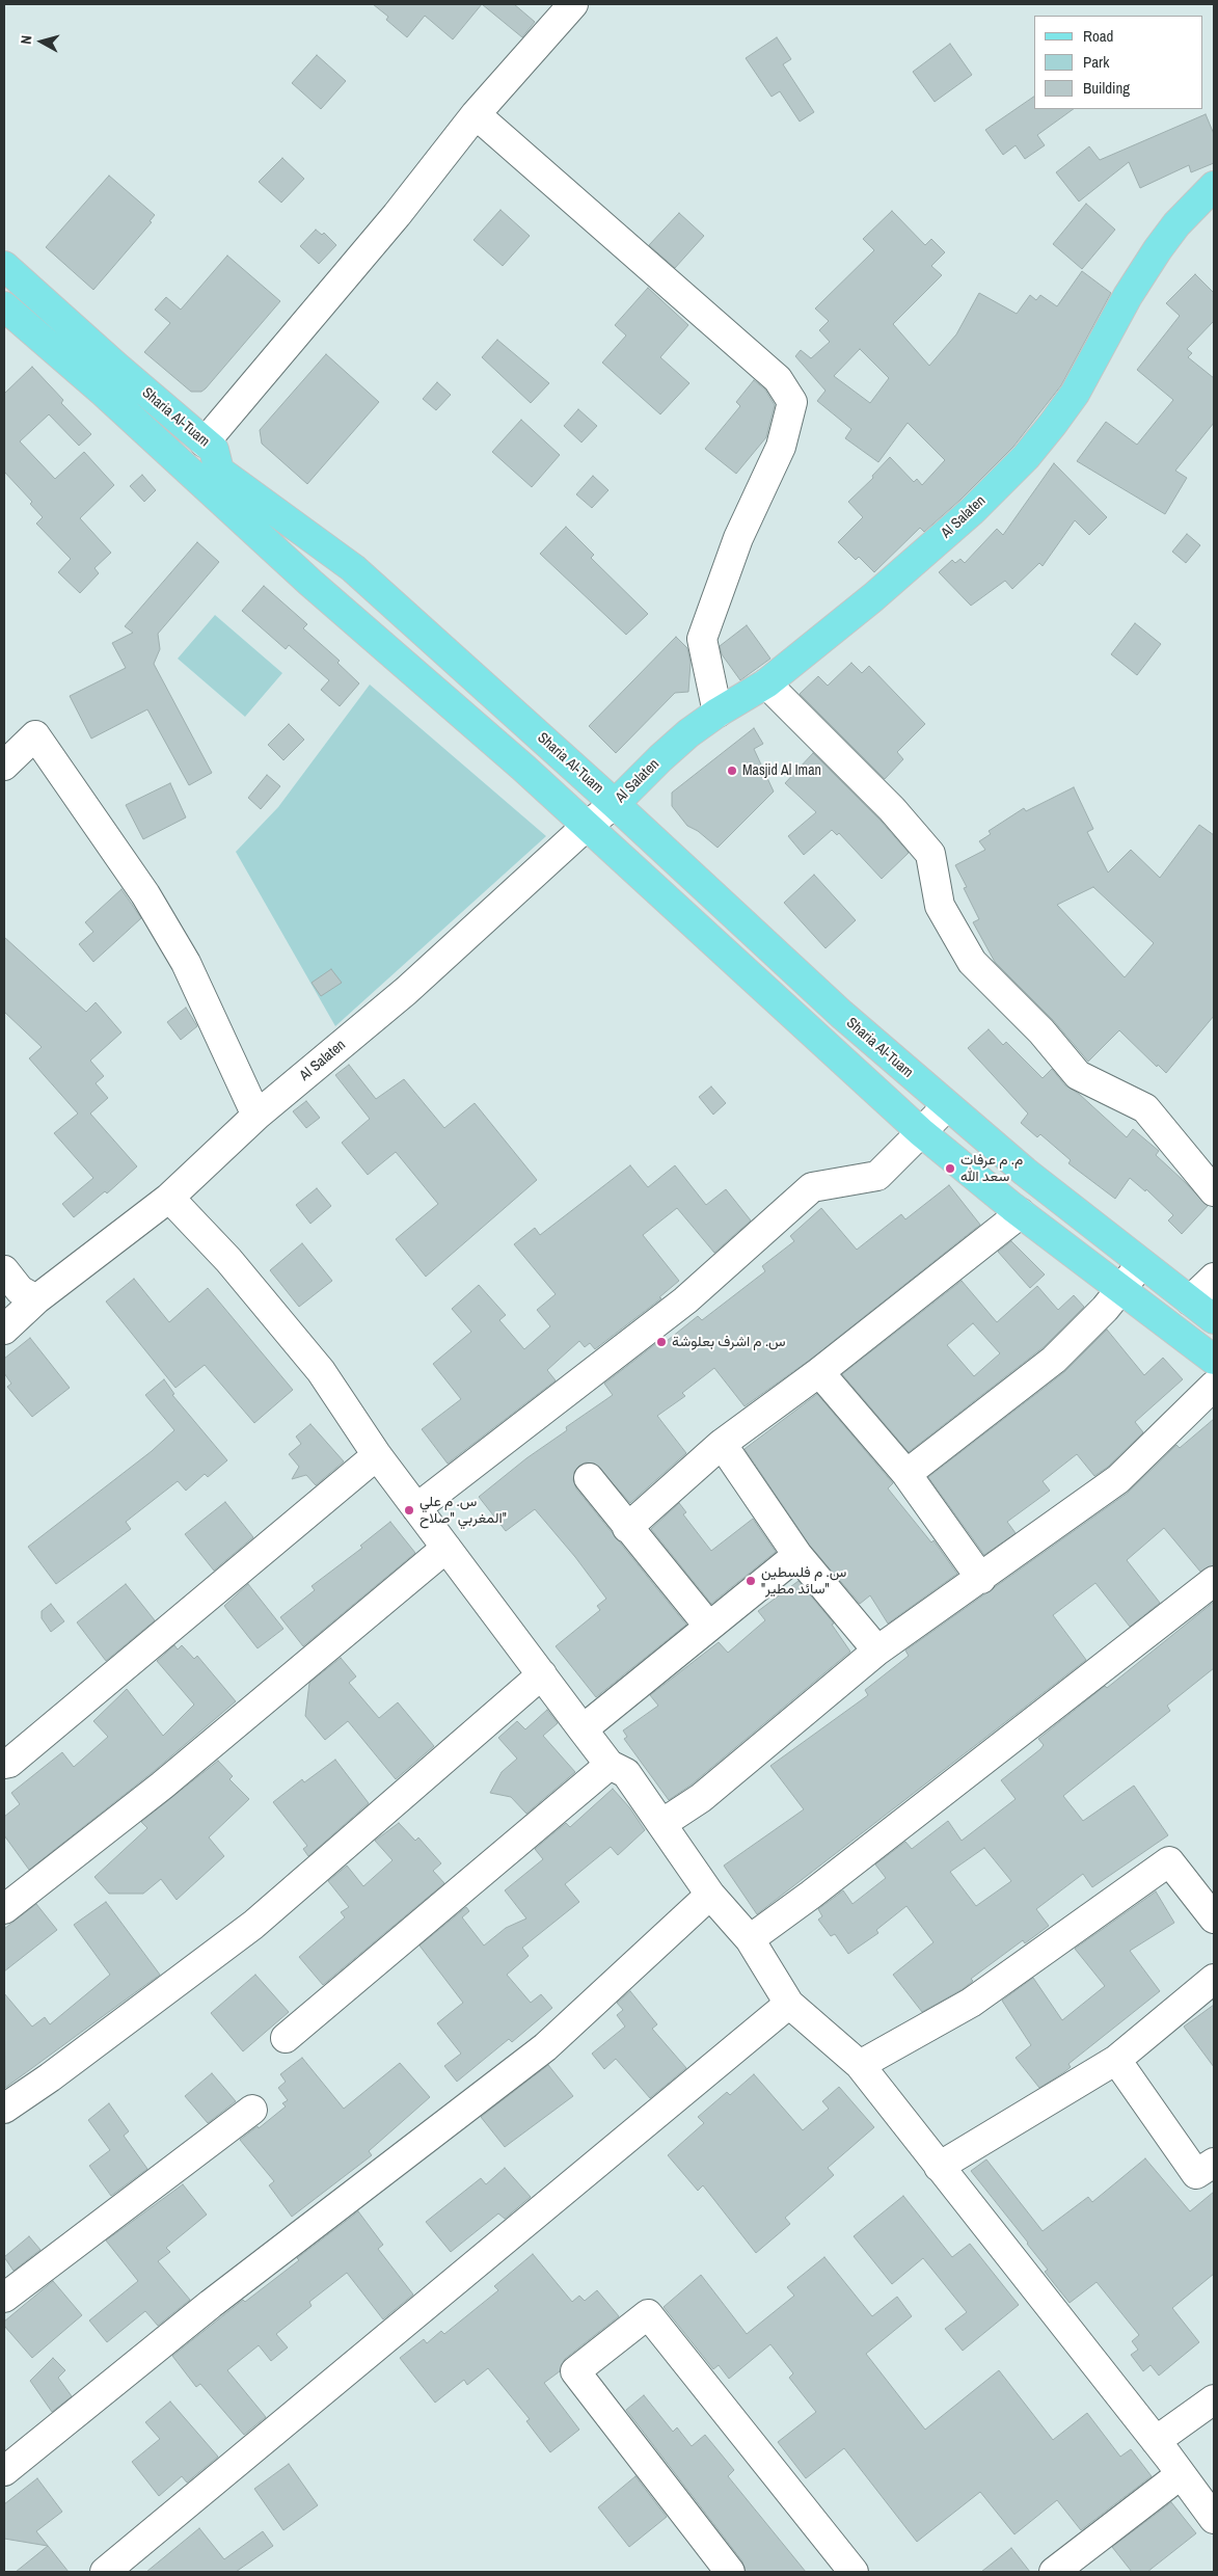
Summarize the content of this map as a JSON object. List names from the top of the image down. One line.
{"streets":{"main road":["Sharia Al-Tuam","Al Salaten"]},"crossings":[["Sharia Al-Tuam","Al Salaten"]],"places":["Masjid Al Iman","م. م عرفات سعد الله","س. م اشرف بعلوشة","س. م علي المغربي \"صلاح\"","س. م فلسطين \"سائد مطير\""],"legend":["Road","Park","Building"],"north":"left"}
